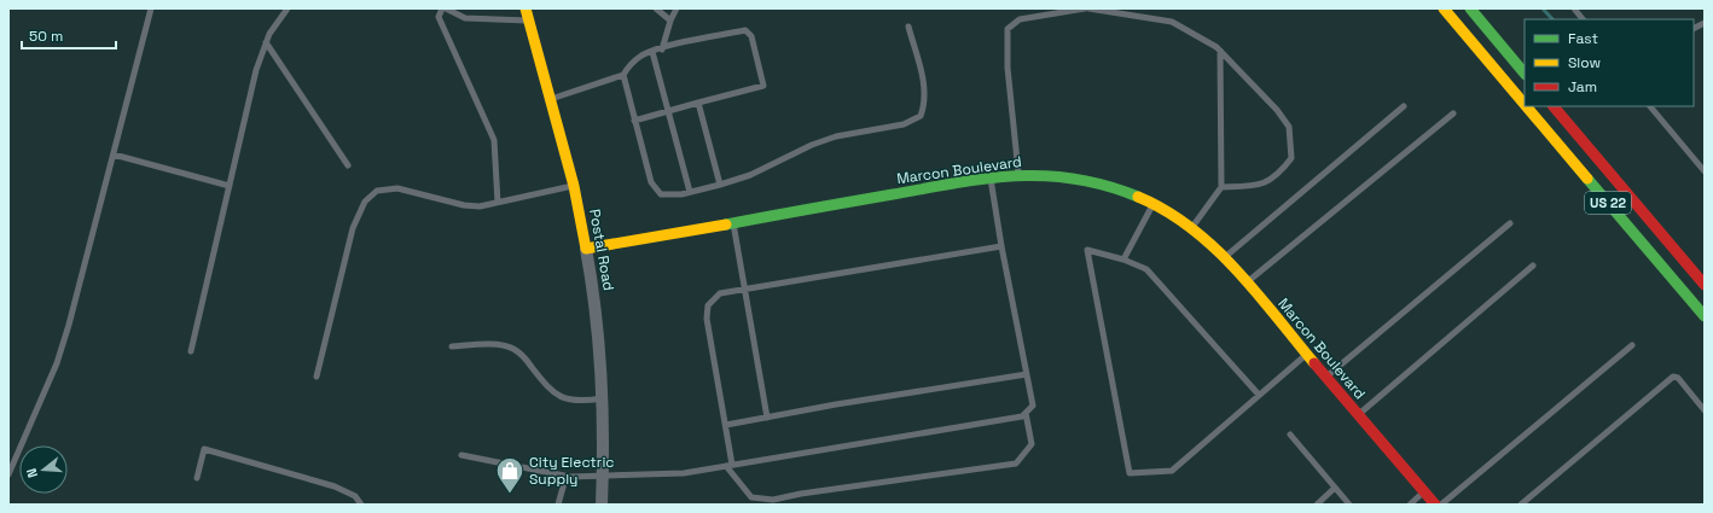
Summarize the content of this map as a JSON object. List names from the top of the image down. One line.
{"streets":{"main road":["Marcon Boulevard","US 22","Postal Road"]},"crossings":[["Marcon Boulevard","Postal Road"]],"places":{"shop":["City Electric Supply"]},"legend":["Fast","Slow","Jam"],"scale_bar":"50 m","north":"left"}
